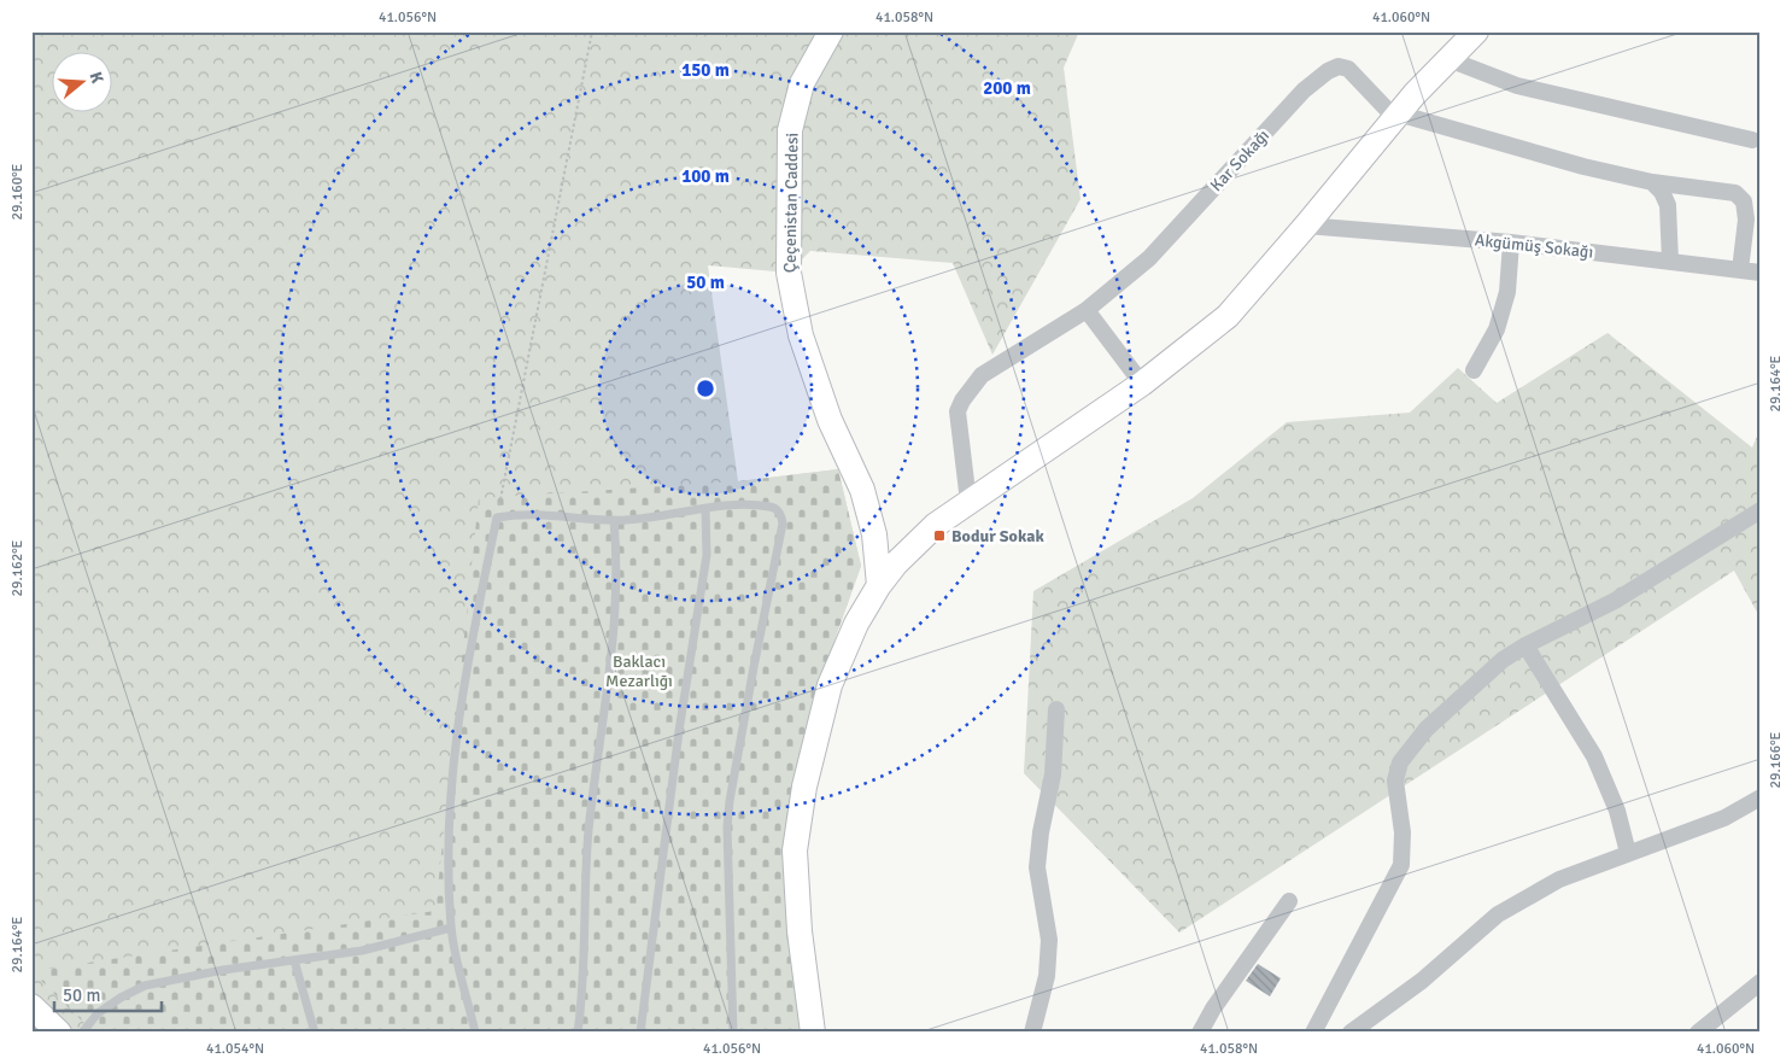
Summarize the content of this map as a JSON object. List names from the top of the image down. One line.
{"streets":{"street":["Kar Sokağı","Çeçenistan Caddesi","Akgümüş Sokağı"]},"parks":["Baklacı Mezarlığı"],"places":{"transit":["Bodur Sokak"]},"scale_bar":"50 m","north":"right","coordinates":["41.056°N","41.058°N","41.060°N","29.160°E","29.164°E","29.162°E","29.166°E","41.054°N"],"rings":["150 m","200 m","100 m","50 m"]}
